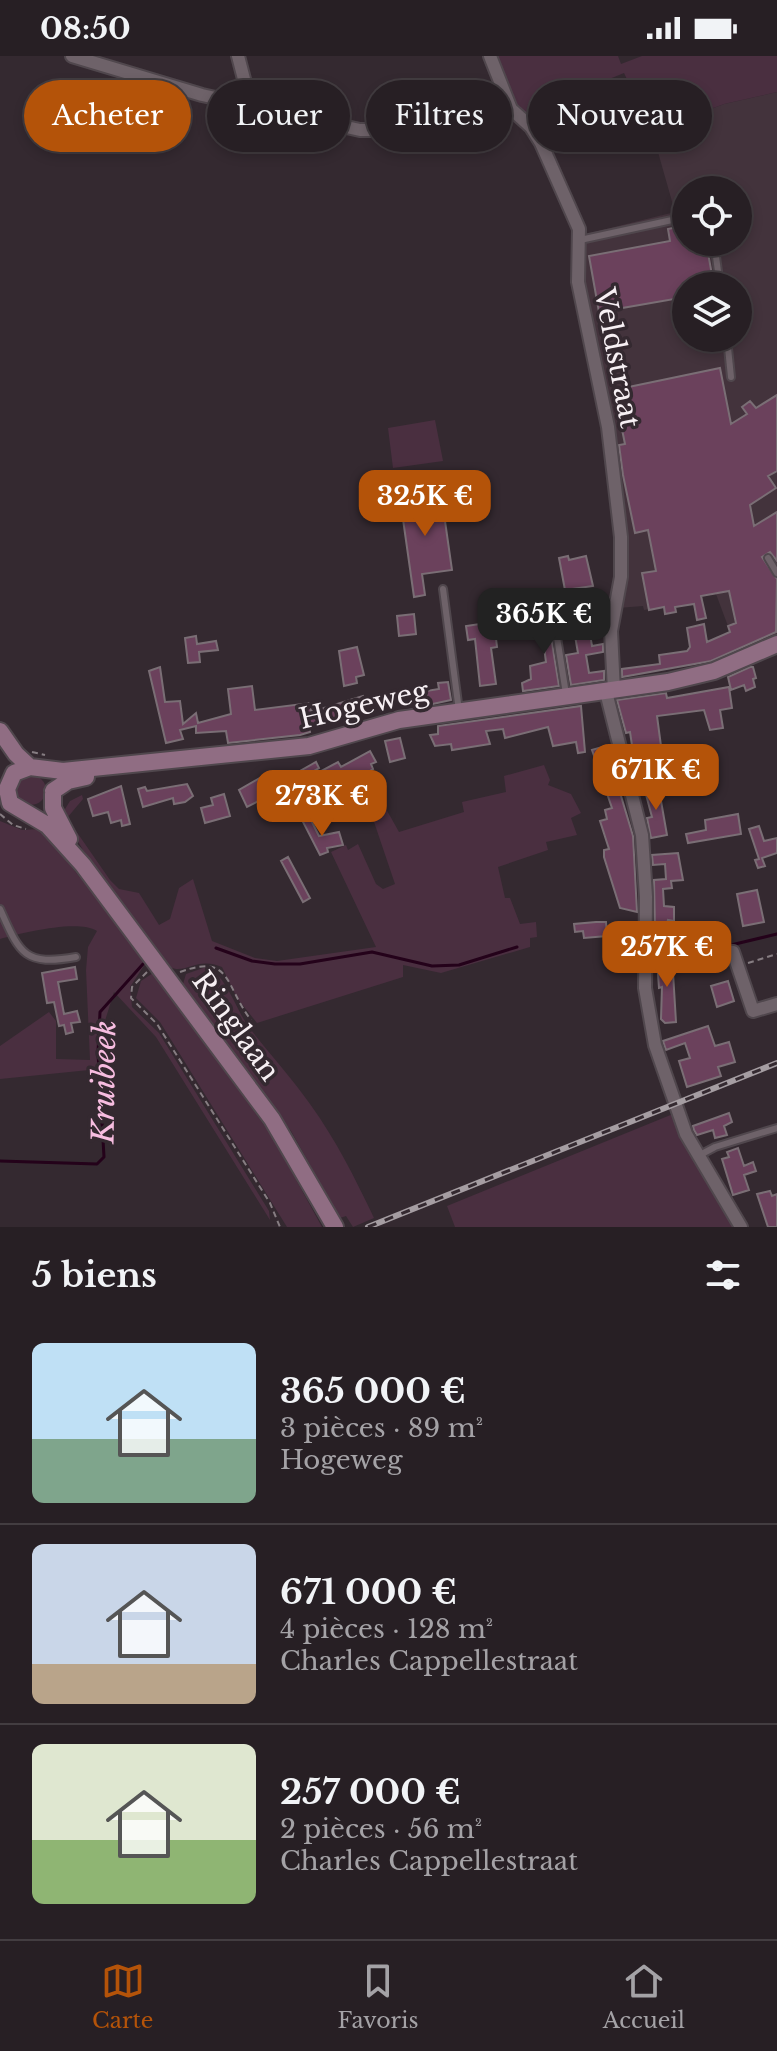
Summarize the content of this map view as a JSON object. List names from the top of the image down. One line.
{"streets":{"street":["Veldstraat","Hogeweg","Ringlaan"]},"crossings":[["Veldstraat","Hogeweg"],["Hogeweg","Ringlaan"]],"water":["Kruibeek"],"page":{"status":"08:50","chip":["Acheter","Louer","Filtres","Nouveau"],"price":["325K €","365K €","671K €","273K €","257K €"],"heading":"5 biens","list":[{"name":"365 000 €","note":"3 pièces · 89 m² · Hogeweg"},{"name":"671 000 €","note":"4 pièces · 128 m² · Charles Cappellestraat"},{"name":"257 000 €","note":"2 pièces · 56 m² · Charles Cappellestraat"}],"tabs":["Carte","Favoris","Accueil"]}}
